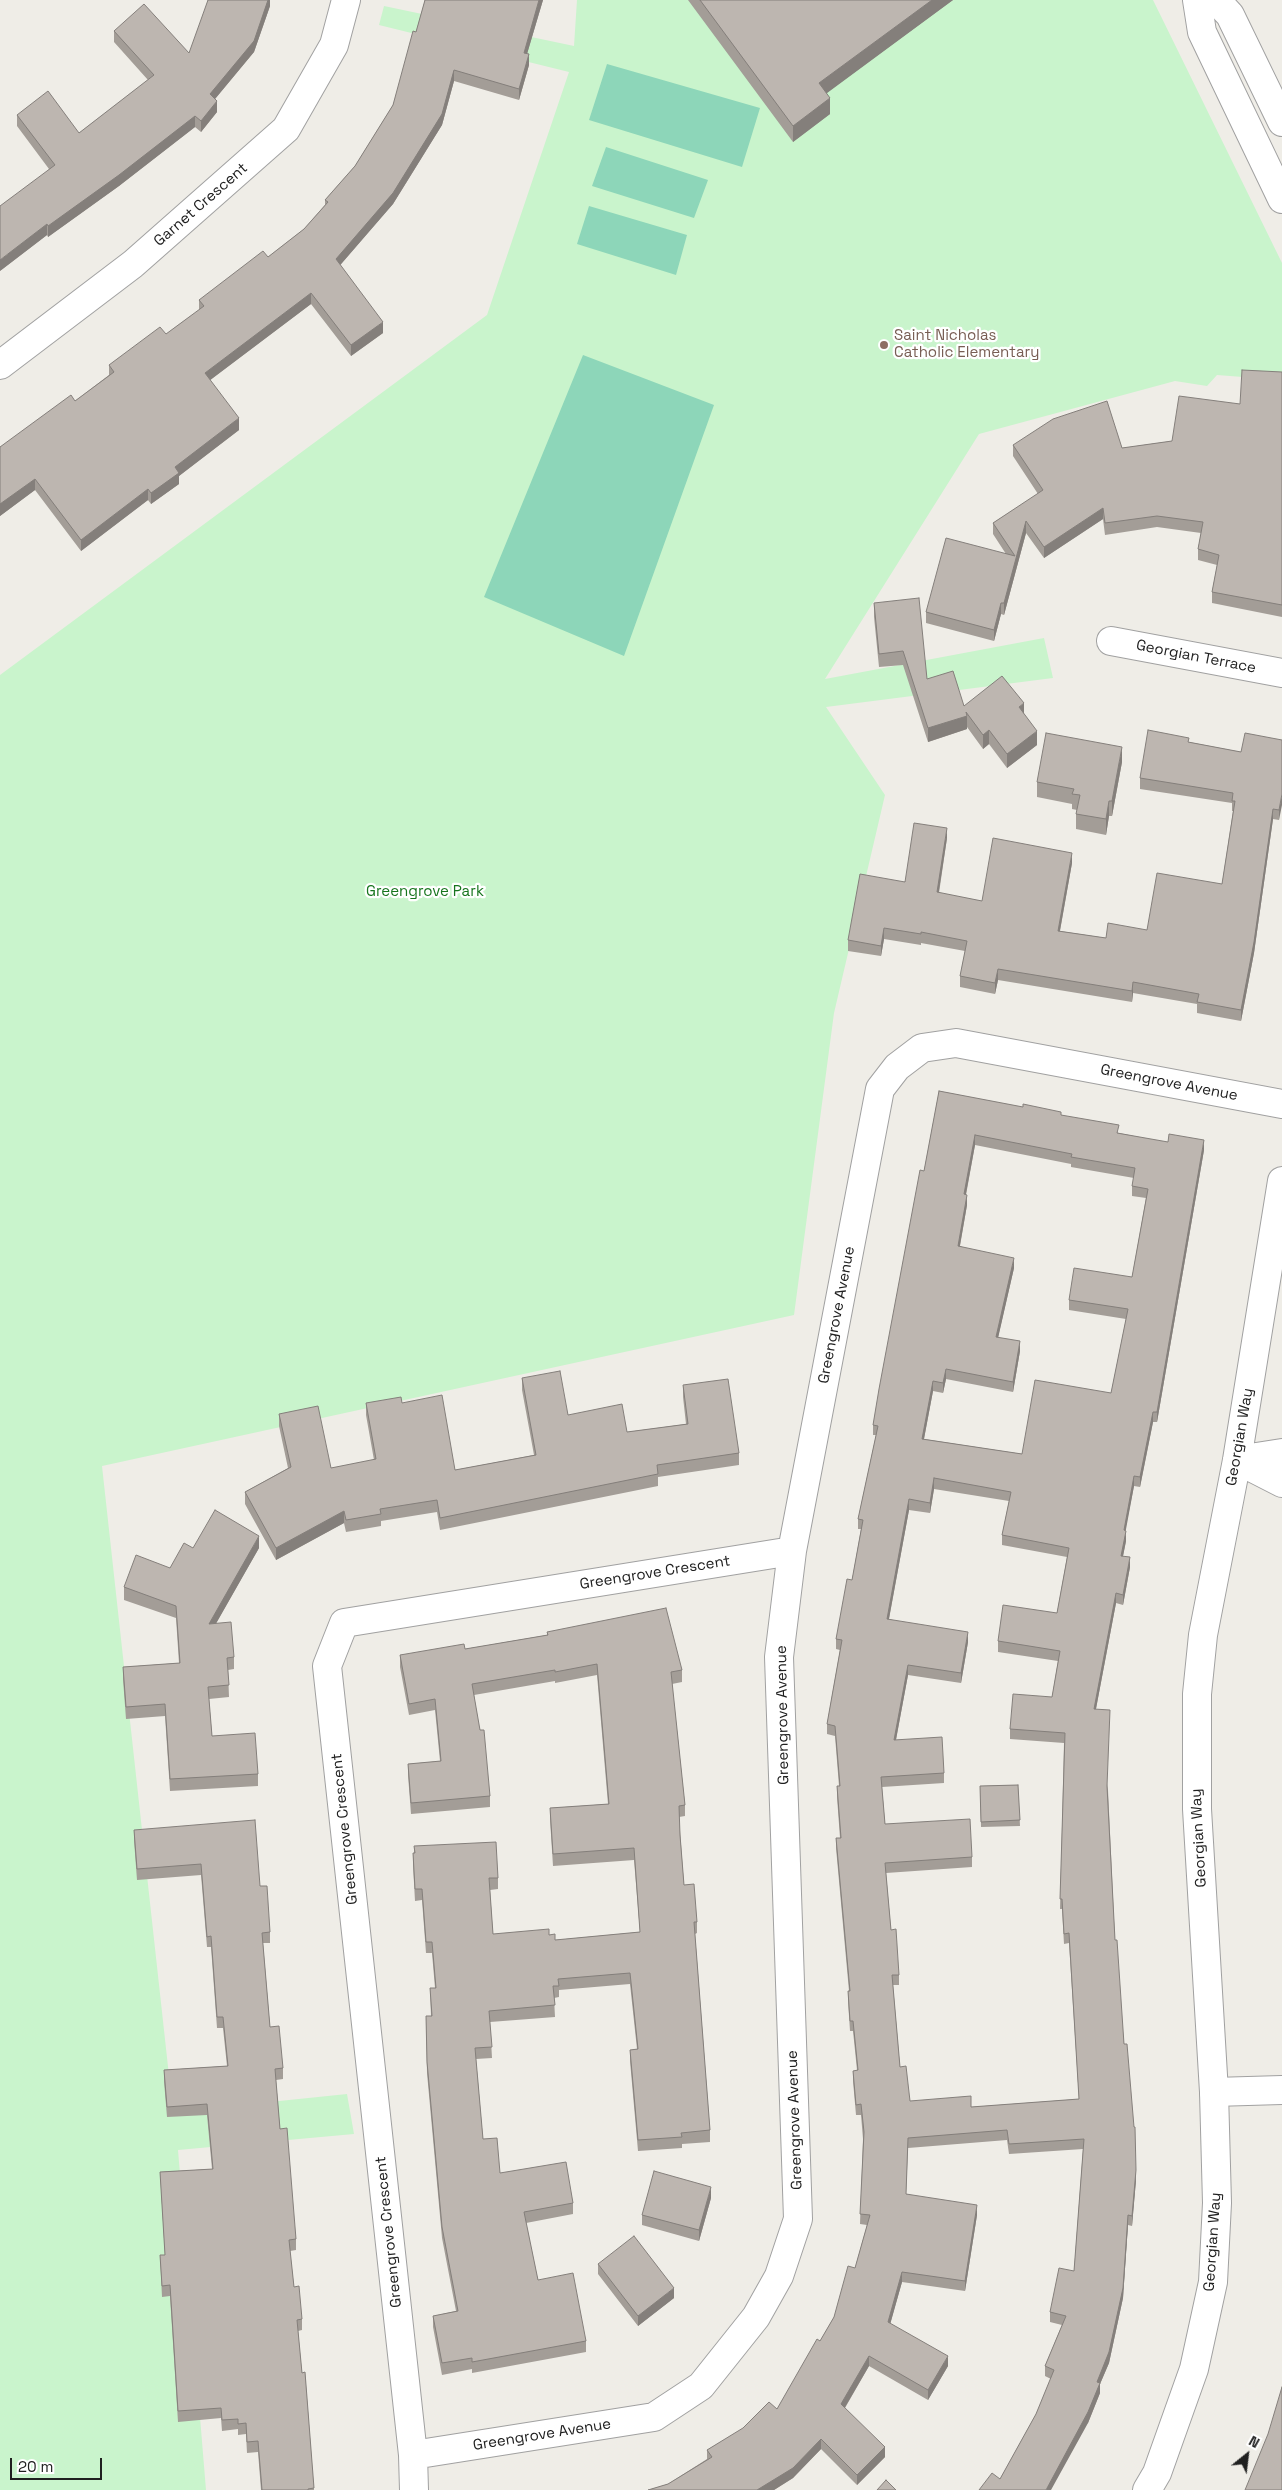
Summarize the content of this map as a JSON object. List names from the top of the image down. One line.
{"streets":{"street":["Garnet Crescent","Georgian Terrace","Greengrove Avenue","Georgian Way","Greengrove Crescent"]},"crossings":[["Greengrove Avenue","Greengrove Crescent"]],"parks":["Greengrove Park"],"places":["Saint Nicholas Catholic Elementary"],"scale_bar":"20 m","north":"top right"}
